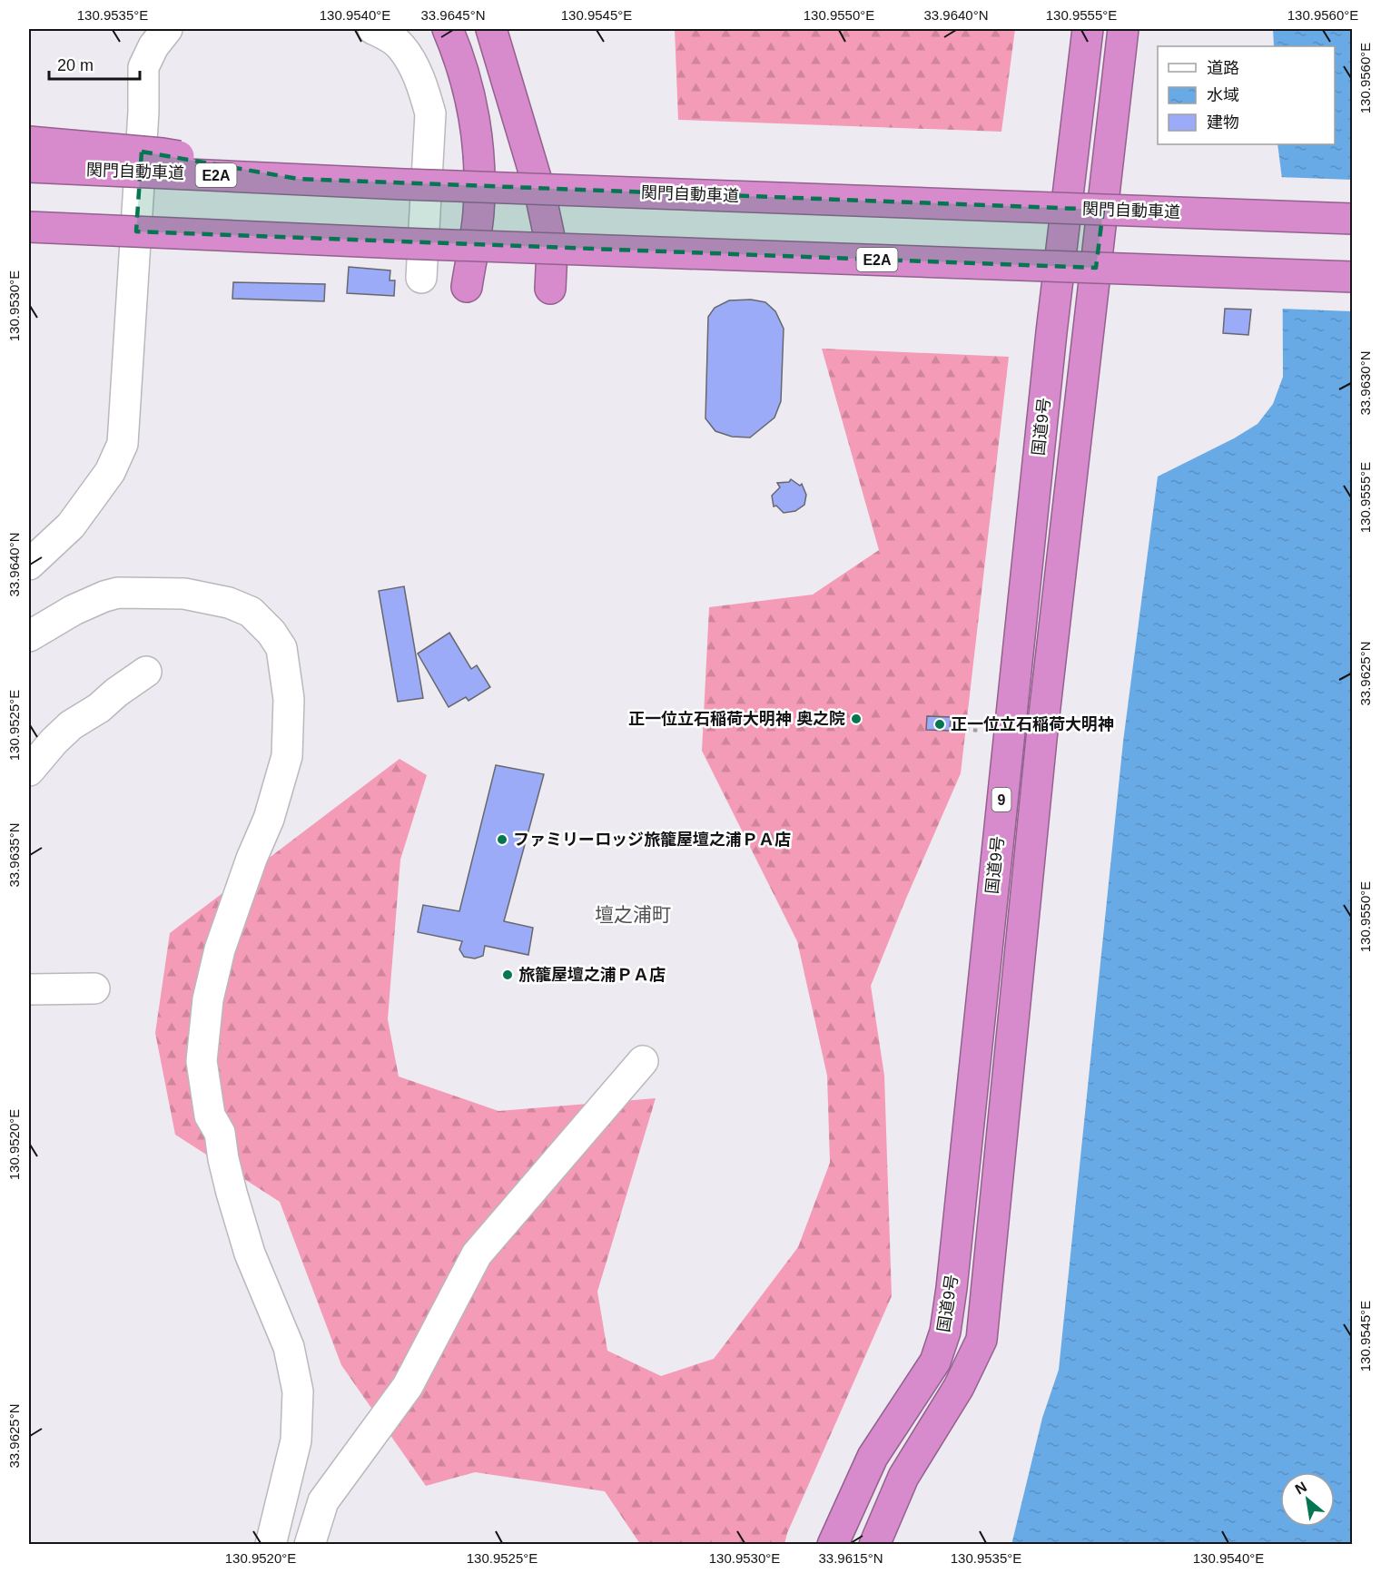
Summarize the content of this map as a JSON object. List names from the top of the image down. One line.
{"streets":{"highway":["関門自動車道","E2A","国道9号","9"]},"districts":["壇之浦町"],"places":["正一位立石稲荷大明神 奥之院","正一位立石稲荷大明神","ファミリーロッジ旅籠屋壇之浦ＰＡ店","旅籠屋壇之浦ＰＡ店"],"legend":["道路","水域","建物"],"scale_bar":"20 m","north":"top left","coordinates":["130.9535°E","130.9540°E","33.9645°N","130.9545°E","130.9550°E","33.9640°N","130.9555°E","130.9560°E","130.9530°E","33.9630°N","33.9625°N","130.9525°E","33.9635°N","130.9520°E","33.9615°N"]}
